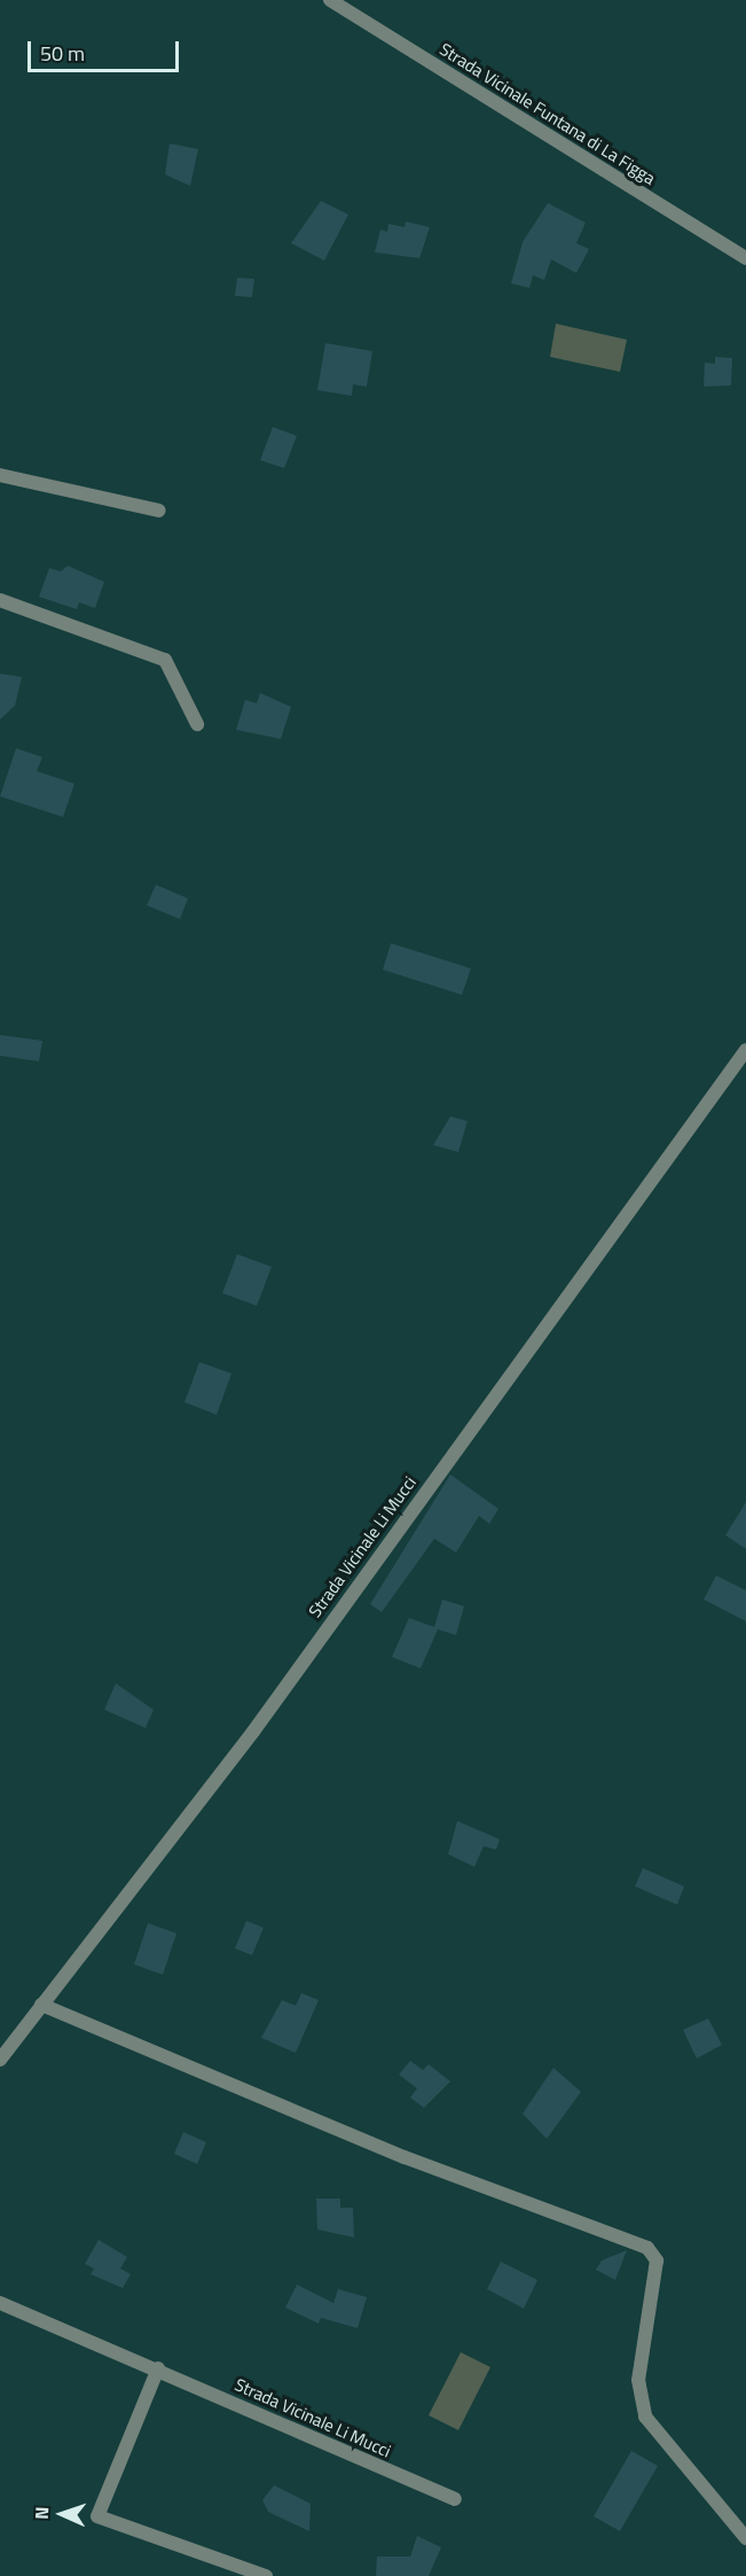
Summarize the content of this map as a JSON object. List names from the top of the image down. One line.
{"streets":{"street":["Strada Vicinale Funtana di La Figga","Strada Vicinale Li Mucci"]},"scale_bar":"50 m","north":"left"}
